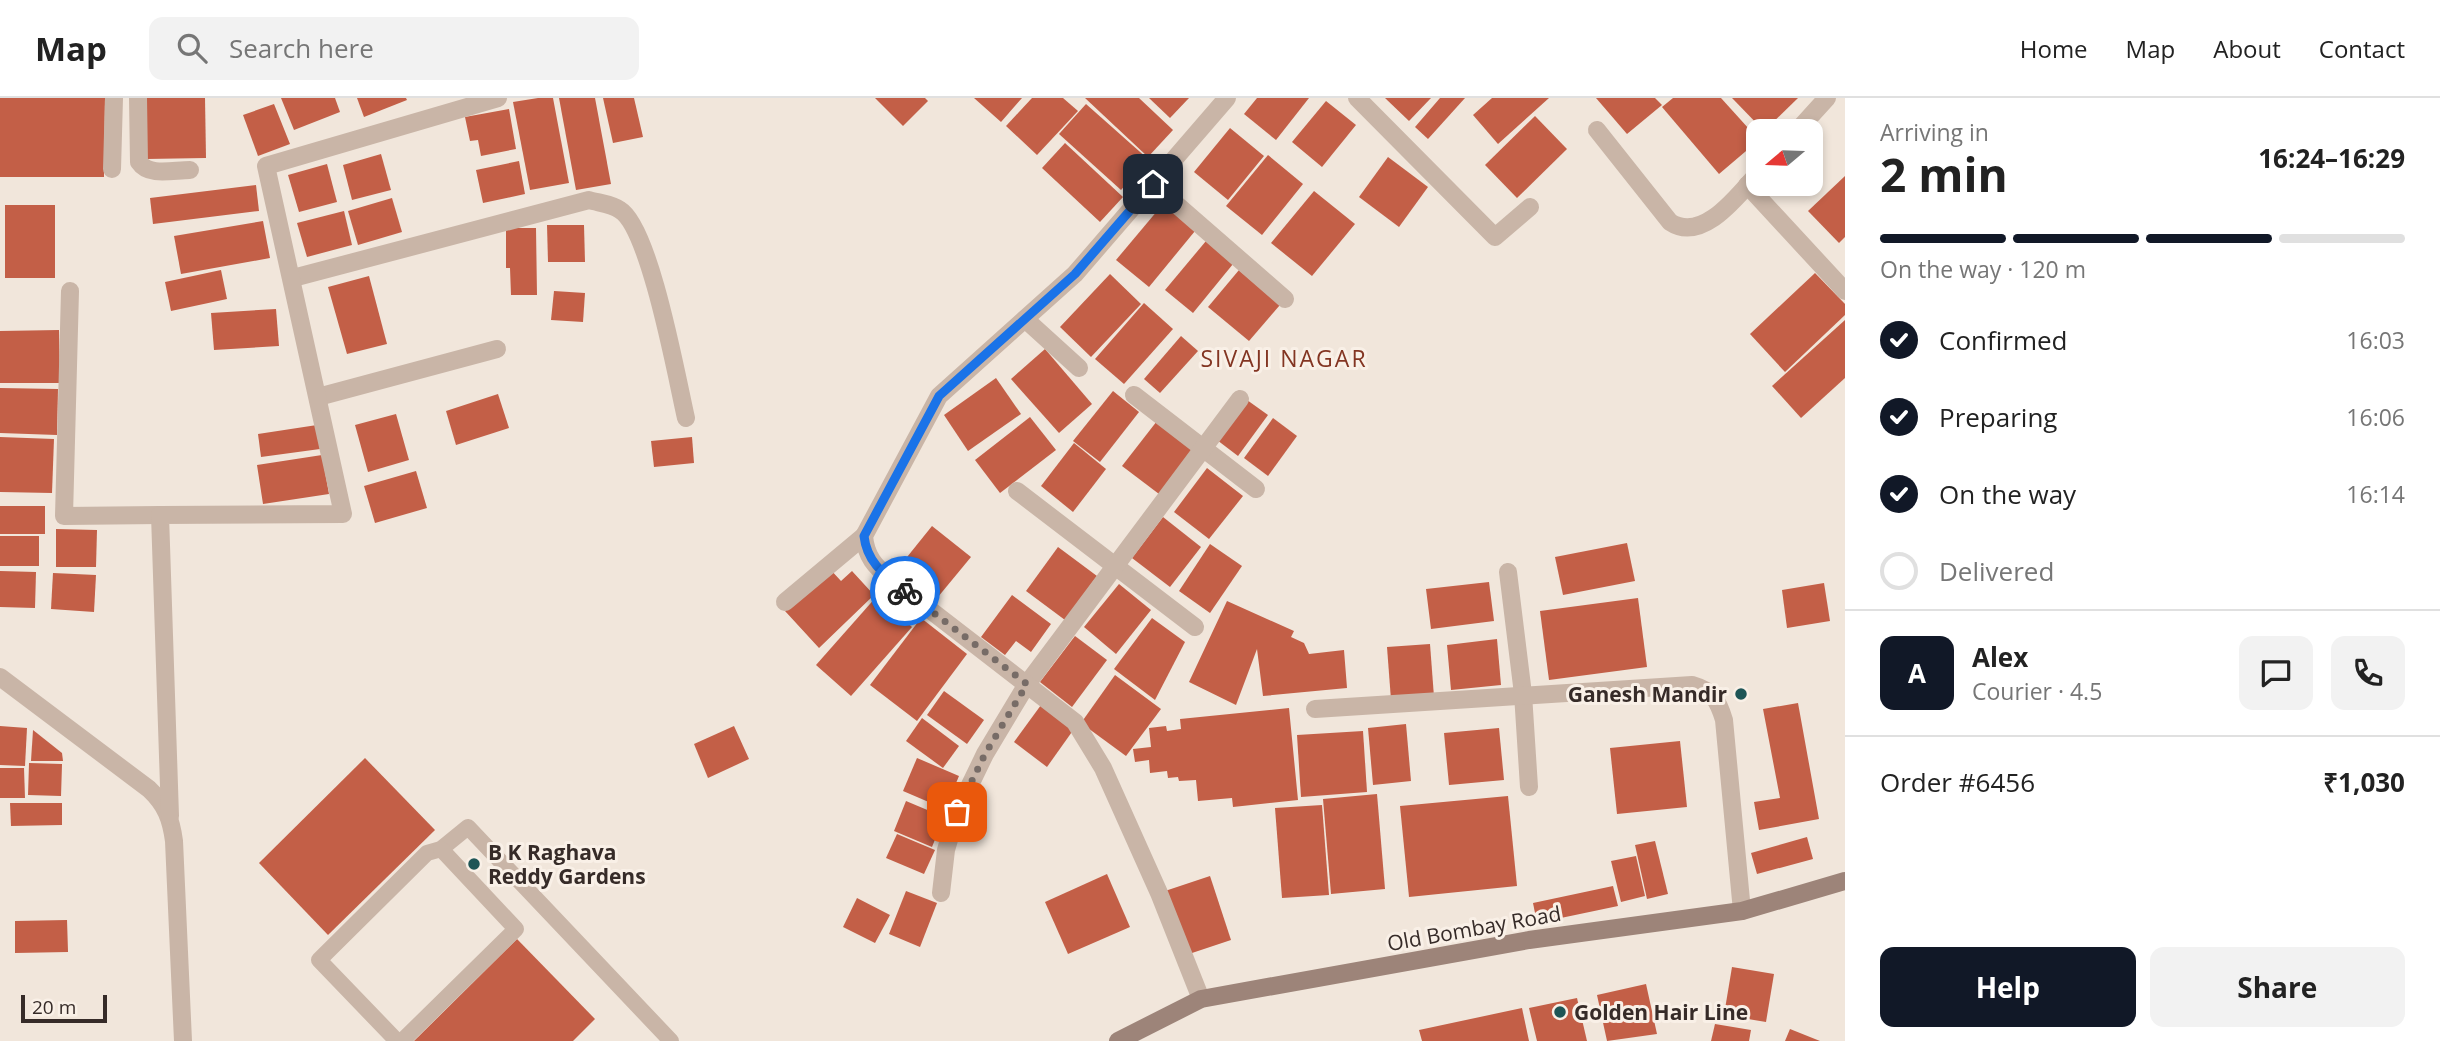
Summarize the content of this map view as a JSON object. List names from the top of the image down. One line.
{"streets":{"main road":["Old Bombay Road"]},"districts":["SIVAJI NAGAR"],"places":["Ganesh Mandir","B K Raghava Reddy Gardens","Golden Hair Line"],"scale_bar":"20 m","north":"left","page":{"header":"Map","search":"Search here","nav":["Home","Map","About","Contact"],"heading":["2 min","Arriving in","16:24–16:29"],"panel":["Alex","Courier · 4.5","Order #6456","₹1,030"],"bar":"On the way · 120 m","list":[["Confirmed","16:03"],["Preparing","16:06"],["On the way","16:14"],"Delivered"],"round":"A","buttons":["Help","Share"],"scale":"20 m"}}
